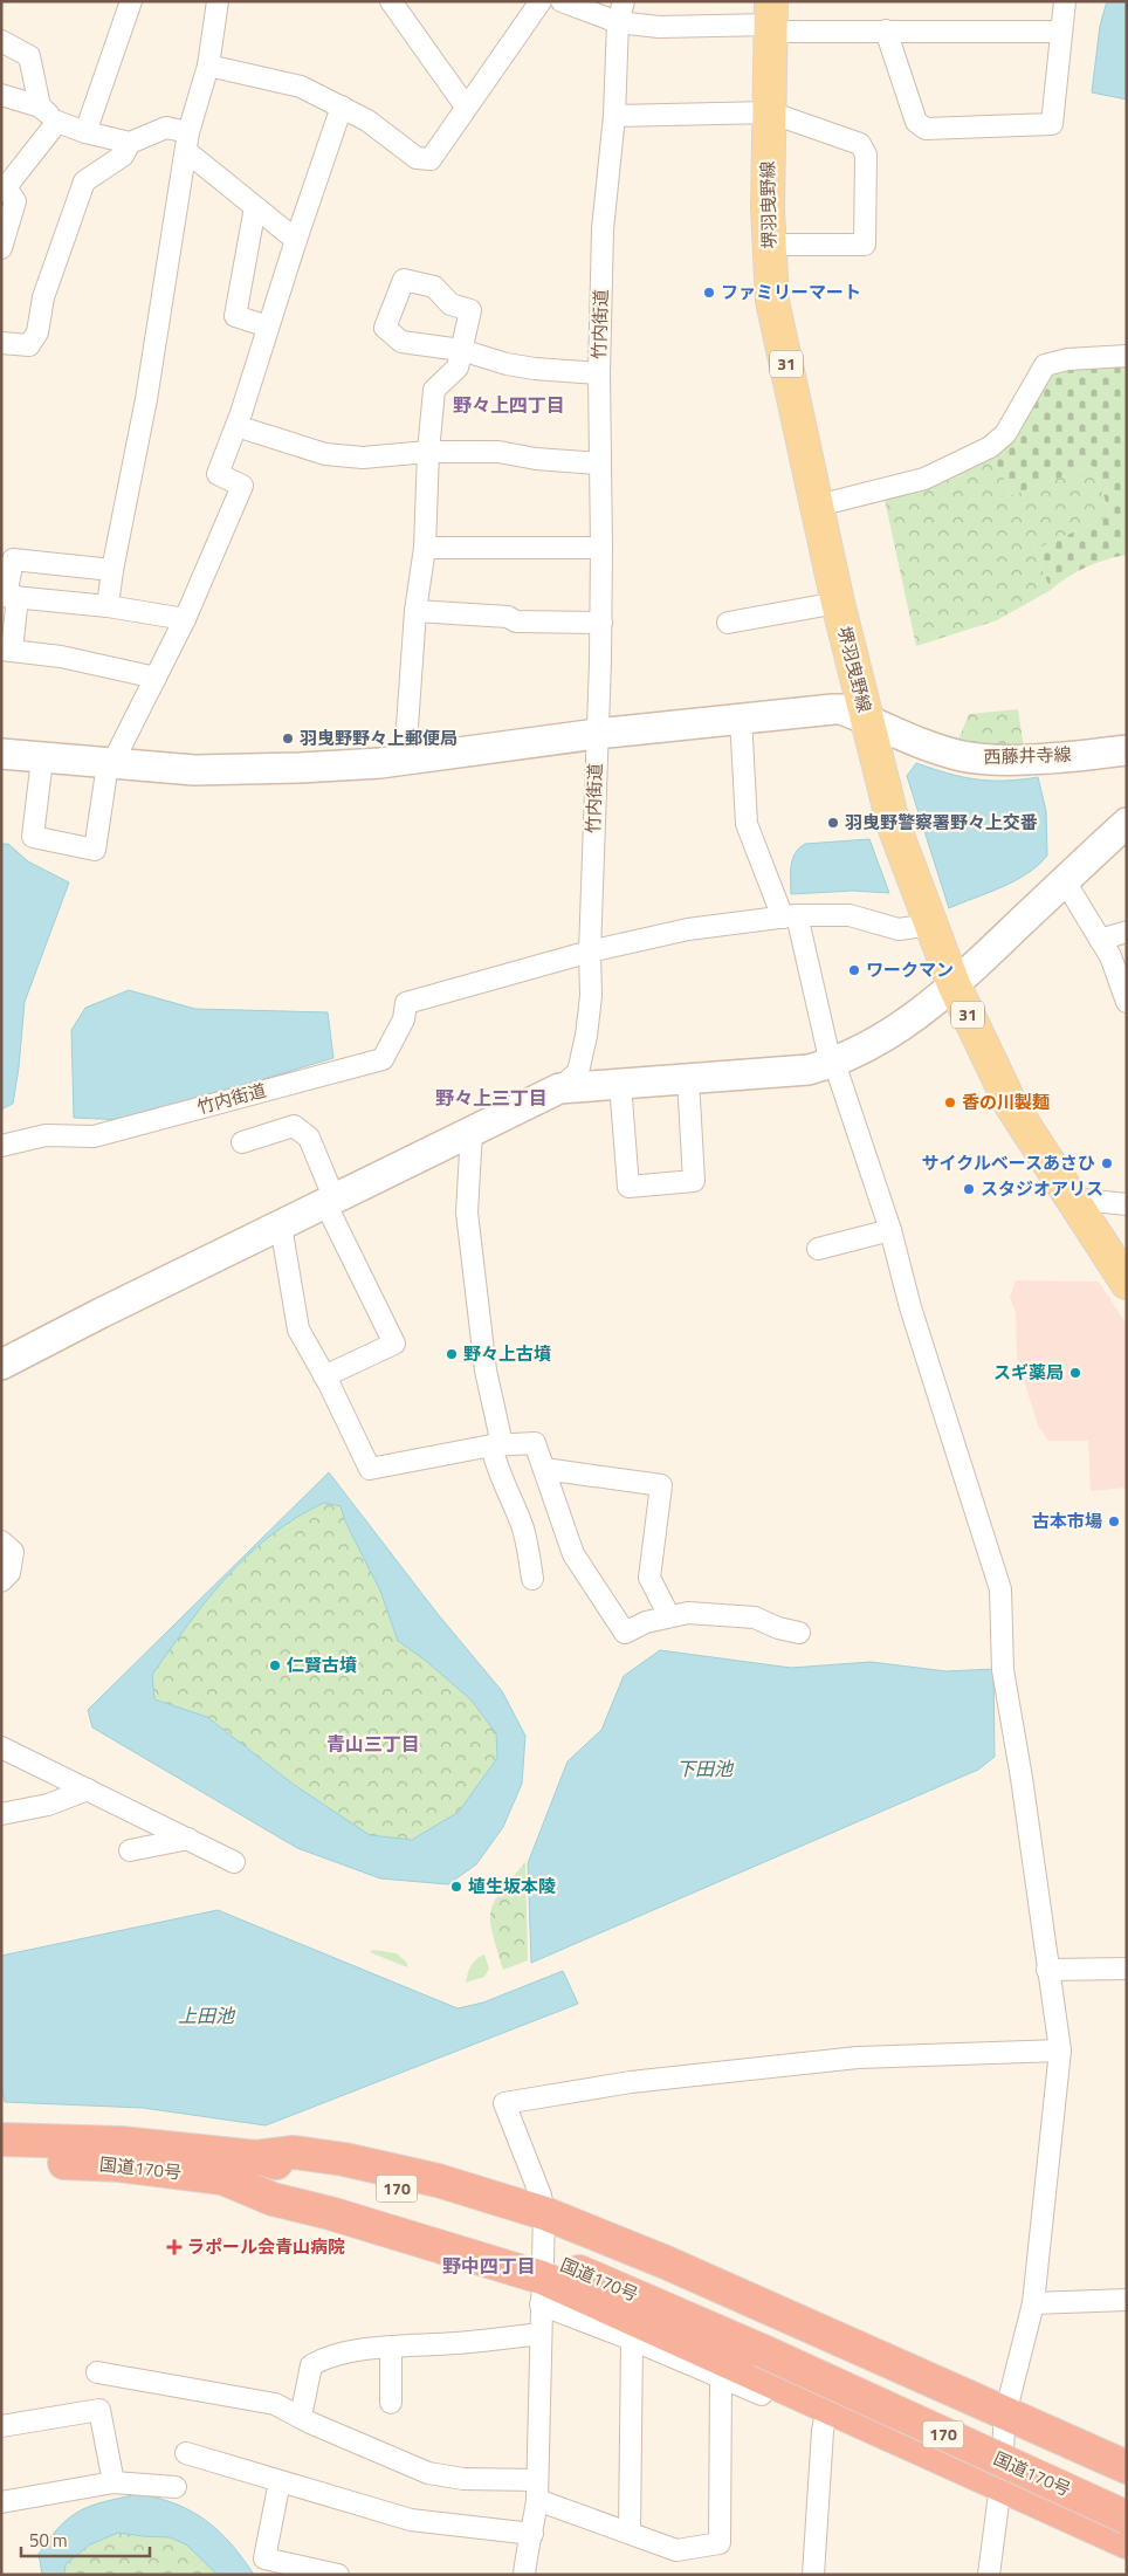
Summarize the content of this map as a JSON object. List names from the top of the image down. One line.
{"streets":{"highway":["国道170号","170"],"main road":["堺羽曳野線","31"],"street":["竹内街道","西藤井寺線"]},"crossings":[["堺羽曳野線","西藤井寺線"],["竹内街道","西藤井寺線"]],"districts":["野々上四丁目","野々上三丁目","青山三丁目","野中四丁目"],"water":["下田池","上田池"],"places":{"other":["ファミリーマート","羽曳野野々上郵便局","羽曳野警察署野々上交番","ワークマン","香の川製麺","サイクルベースあさひ","スタジオアリス","野々上古墳","スギ薬局","古本市場","仁賢古墳","埴生坂本陵"],"health":["ラポール会青山病院"]},"scale_bar":"50 m"}
